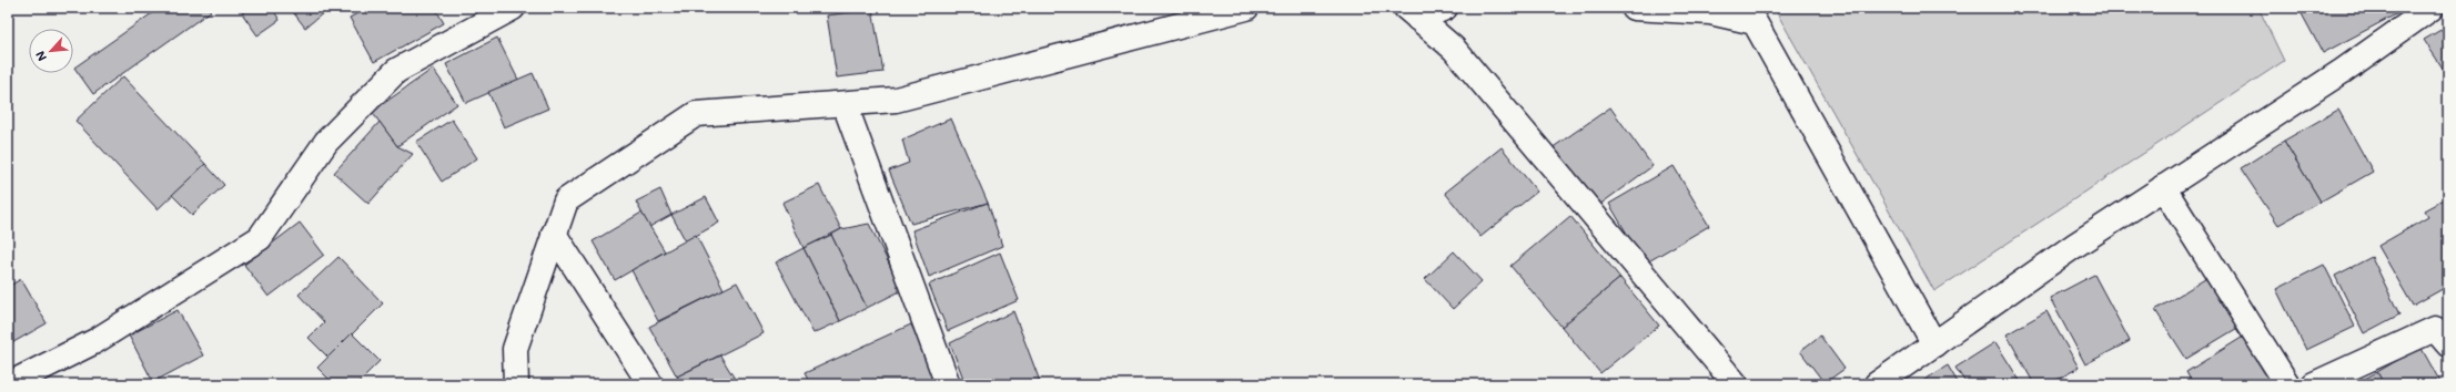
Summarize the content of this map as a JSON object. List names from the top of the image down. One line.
{"north":"bottom left"}
